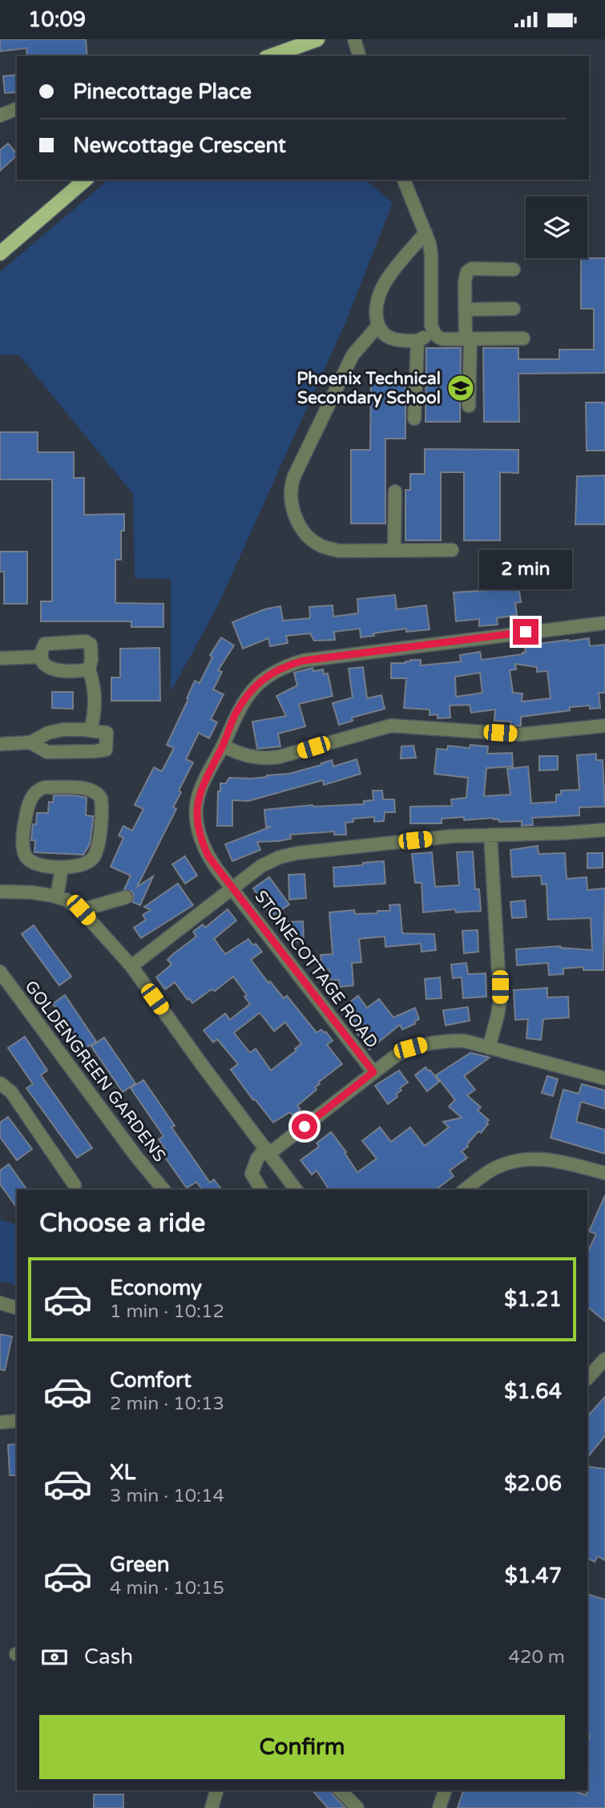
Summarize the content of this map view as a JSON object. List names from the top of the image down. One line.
{"streets":{"street":["STONECOTTAGE ROAD","GOLDENGREEN GARDENS"]},"places":{"school or university":["Phoenix Technical Secondary School"]},"page":{"status":"10:09","banner":["Pinecottage Place","Newcottage Crescent"],"bubble":"2 min","heading":"Choose a ride","list":[{"name":"Economy","note":"1 min · 10:12","value":"$1.21"},{"name":"Comfort","note":"2 min · 10:13","value":"$1.64"},{"name":"XL","note":"3 min · 10:14","value":"$2.06"},{"name":"Green","note":"4 min · 10:15","value":"$1.47"}],"pay":["Cash","420 m"],"buttons":"Confirm"}}
